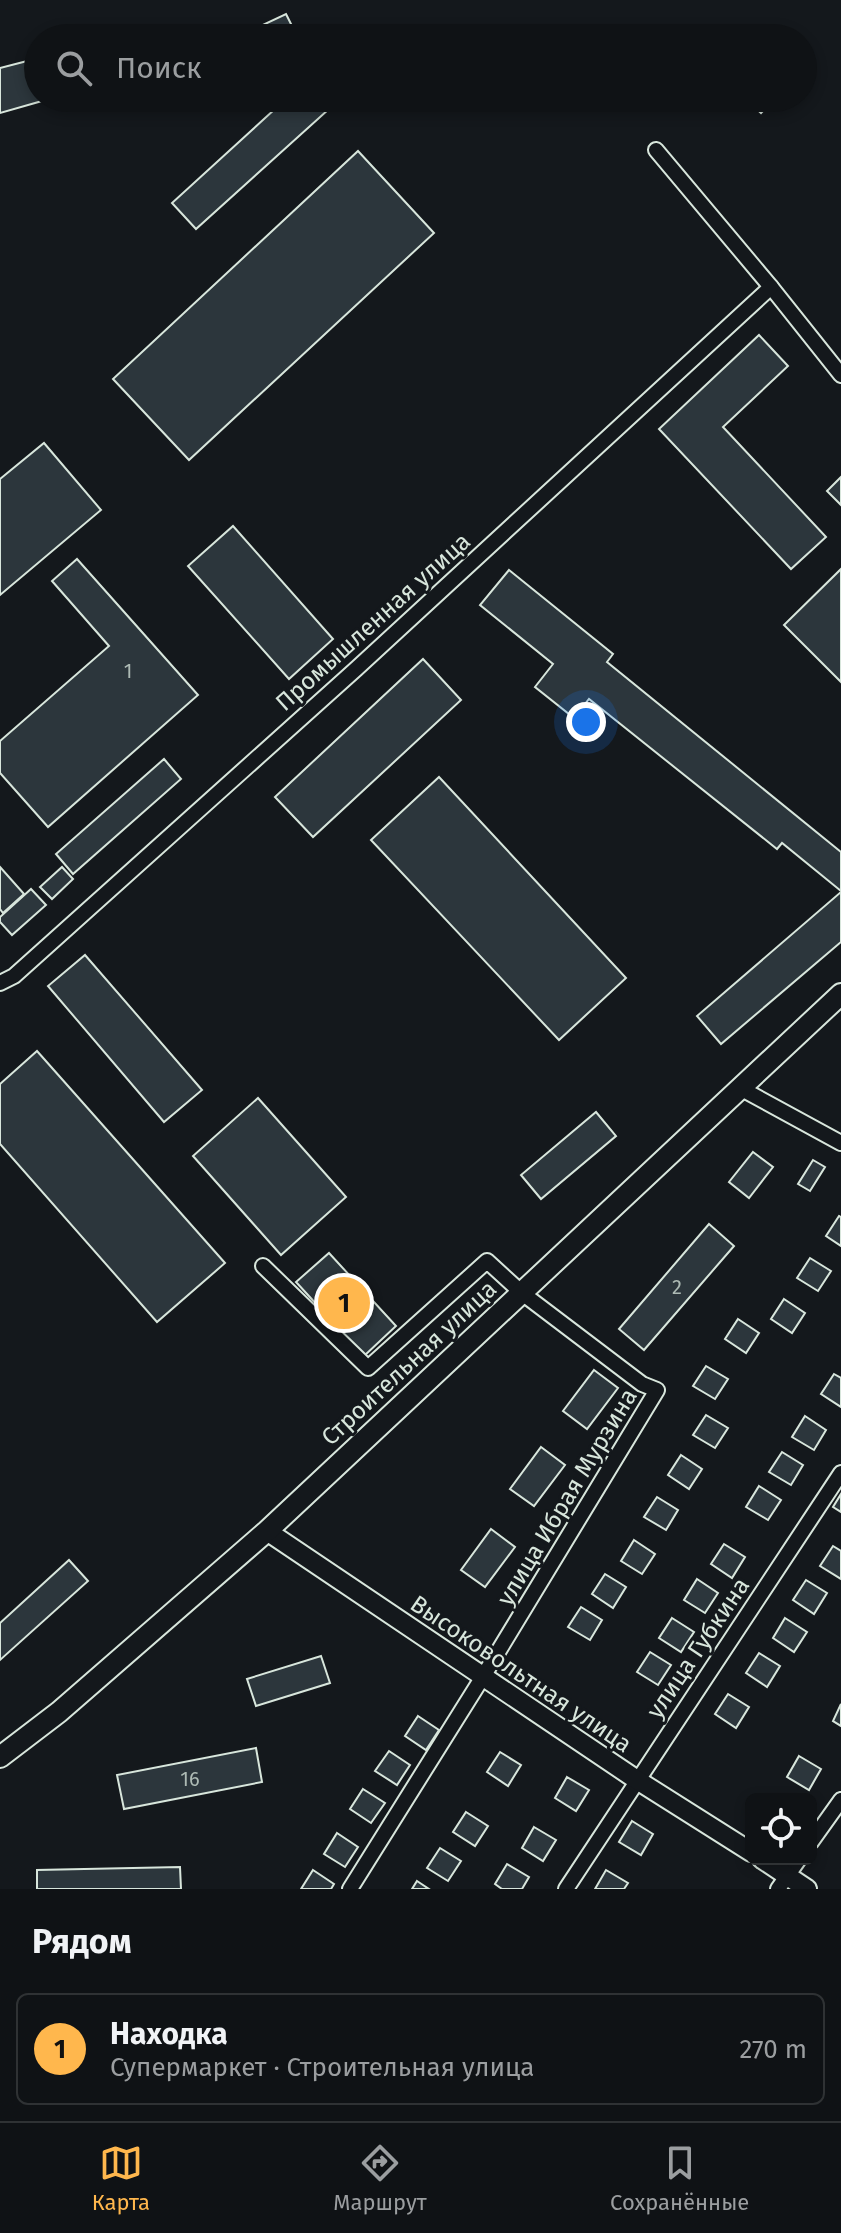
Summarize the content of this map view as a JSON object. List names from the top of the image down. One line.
{"streets":{"main road":["Строительная улица"],"street":["Промышленная улица","улица Ибрая Мурзина","улица Губкина","Высоковольтная улица"]},"crossings":[["Строительная улица","улица Ибрая Мурзина"],["Строительная улица","Высоковольтная улица"],["улица Ибрая Мурзина","Высоковольтная улица"],["улица Губкина","Высоковольтная улица"]],"house_numbers":["1","2","16"],"page":{"search":"Поиск","pins":"1","heading":"Рядом","list":[{"mark":"1","name":"Находка","note":"Супермаркет · Строительная улица","value":"270 m"}],"nav":["Карта","Маршрут","Сохранённые"]}}
